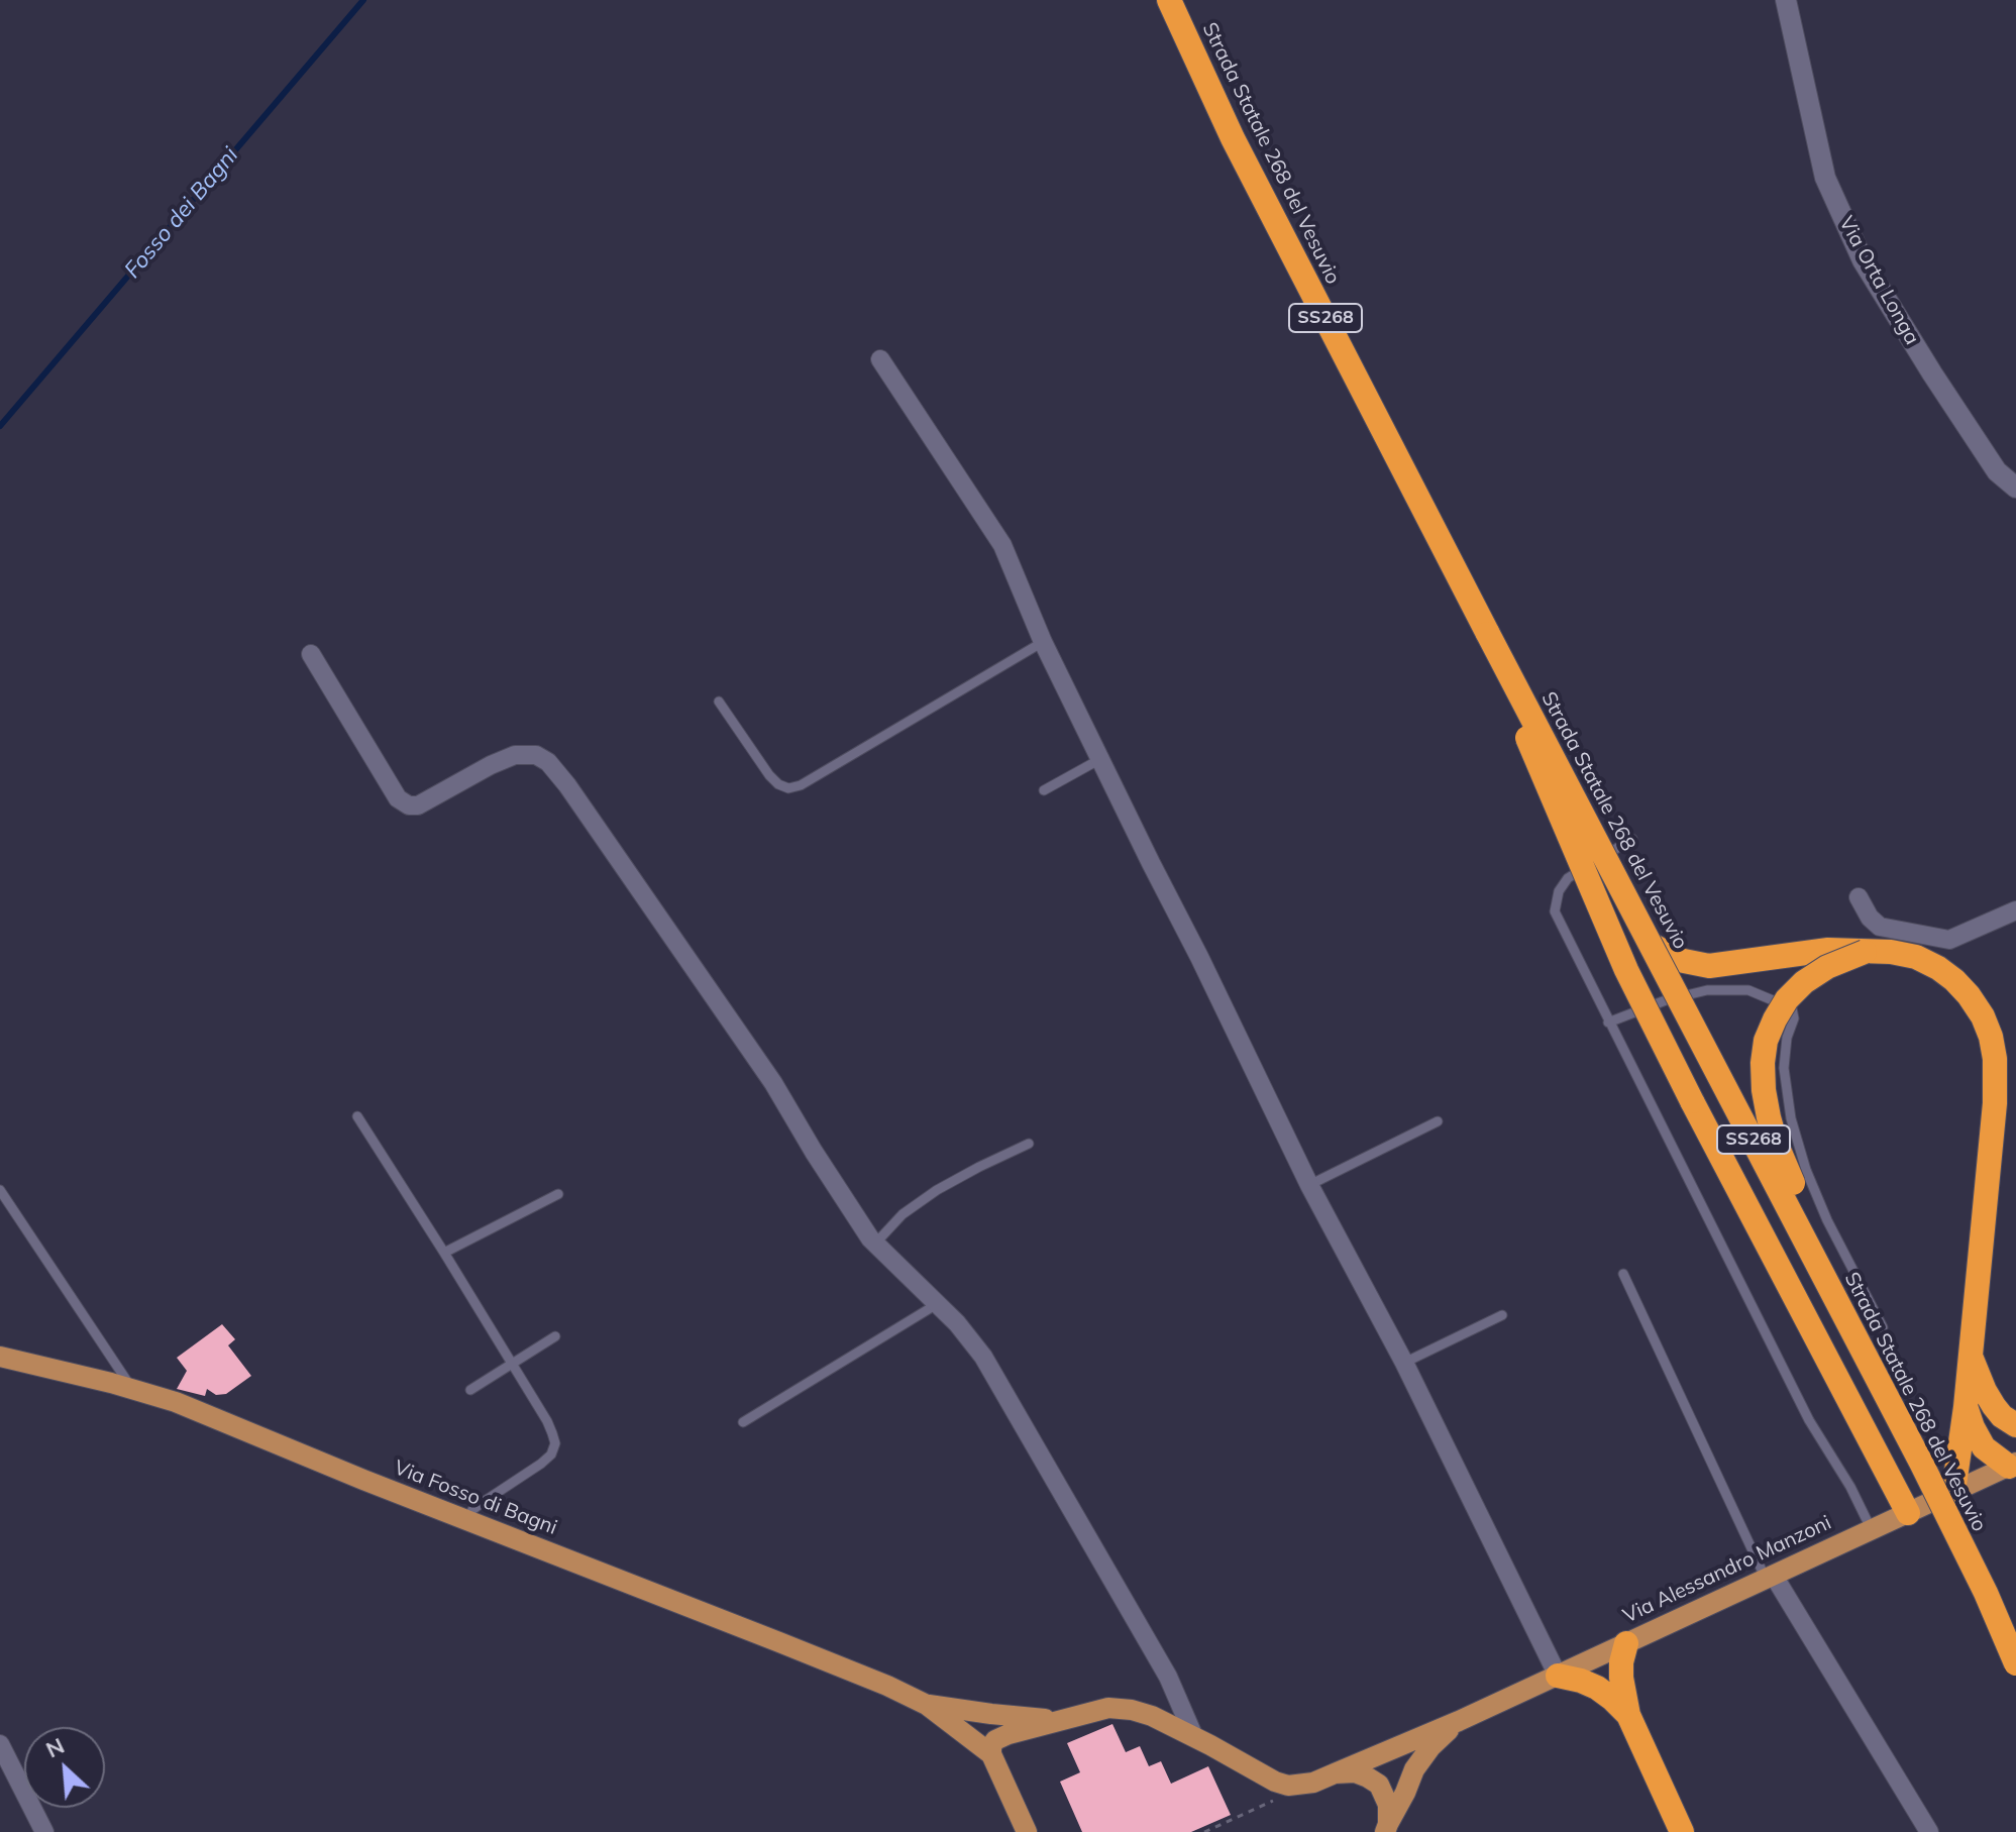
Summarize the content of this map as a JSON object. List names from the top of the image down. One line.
{"streets":{"highway":["Strada Statale 268 del Vesuvio","SS268"],"main road":["Via Fosso di Bagni","Via Alessandro Manzoni"],"street":["Via Orta Longa"]},"crossings":[["Via Fosso di Bagni","Via Alessandro Manzoni"]],"water":["Fosso dei Bagni"],"north":"top left"}
